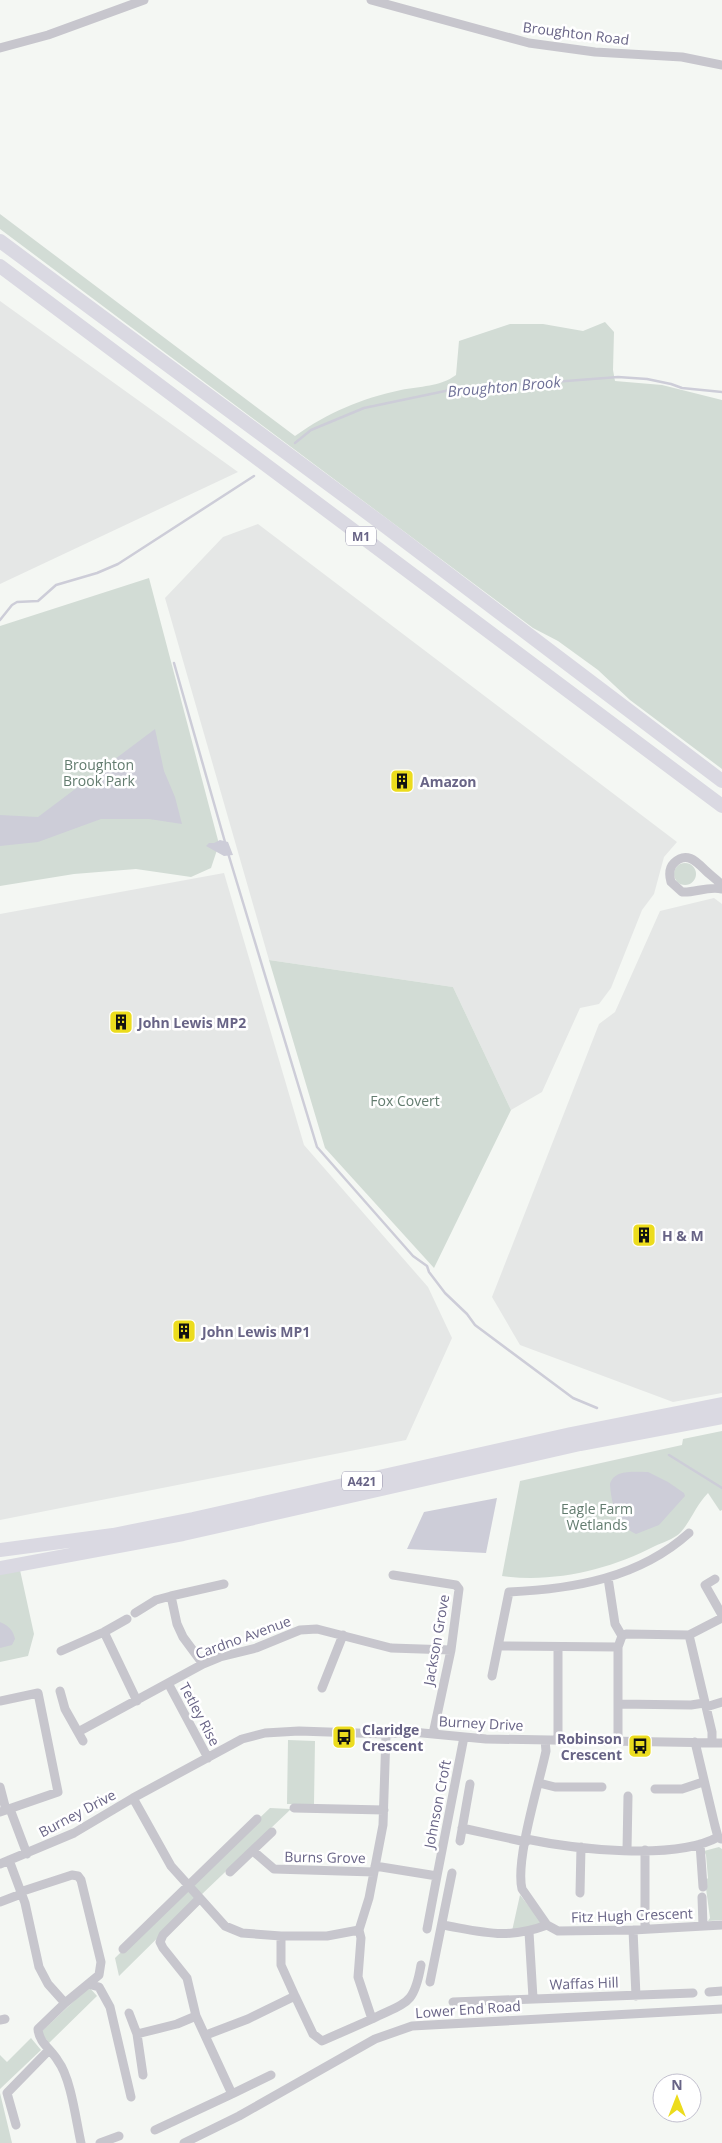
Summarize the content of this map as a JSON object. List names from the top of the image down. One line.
{"streets":{"highway":["M1","A421"],"street":["Broughton Road","Cardno Avenue","Jackson Grove","Tetley Rise","Burney Drive","Johnson Croft","Burns Grove","Fitz Hugh Crescent","Waffas Hill","Lower End Road"]},"crossings":[["Cardno Avenue","Jackson Grove"],["Cardno Avenue","Tetley Rise"],["Jackson Grove","Burney Drive"],["Tetley Rise","Burney Drive"],["Burney Drive","Johnson Croft"],["Fitz Hugh Crescent","Waffas Hill"]],"water":["Broughton Brook"],"parks":["Broughton Brook Park","Fox Covert","Eagle Farm Wetlands"],"places":{"building":["Amazon","John Lewis MP2","H & M","John Lewis MP1"],"bus stop":["Claridge Crescent","Robinson Crescent"]},"north":"top"}
